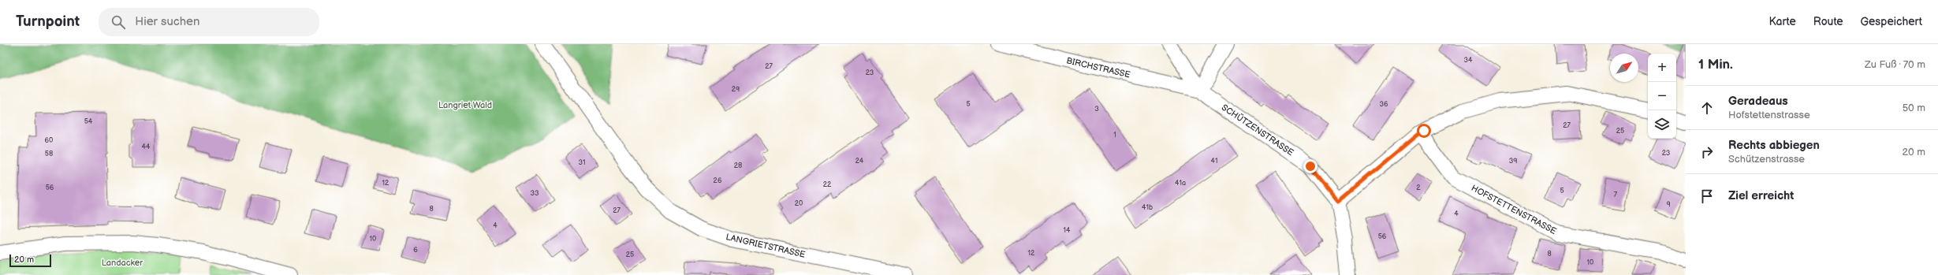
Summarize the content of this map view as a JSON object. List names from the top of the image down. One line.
{"streets":{"street":["BIRCHSTRASSE","SCHÜTZENSTRASSE","HOFSTETTENSTRASSE","LANGRIETSTRASSE"]},"crossings":[["BIRCHSTRASSE","SCHÜTZENSTRASSE"]],"parks":["Langriet Wald","Landacker"],"house_numbers":["34","27","23","29","5","36","3","54","27","25","1","60","44","23","58","24","41","39","31","28","26","12","41a","22","56","2","5","33","7","20","9","41b","8","27","4","4","14","56","10","6","12","8","25","10"],"scale_bar":"20 m","north":"top right","page":{"header":"Turnpoint","search":"Hier suchen","nav":["Karte","Route","Gespeichert"],"heading":["1 Min.","Zu Fuß · 70 m"],"map_buttons":["+","−"],"list":[["Geradeaus","Hofstettenstrasse","50 m"],["Rechts abbiegen","Schützenstrasse","20 m"],"Ziel erreicht"],"scale":"20 m"}}
